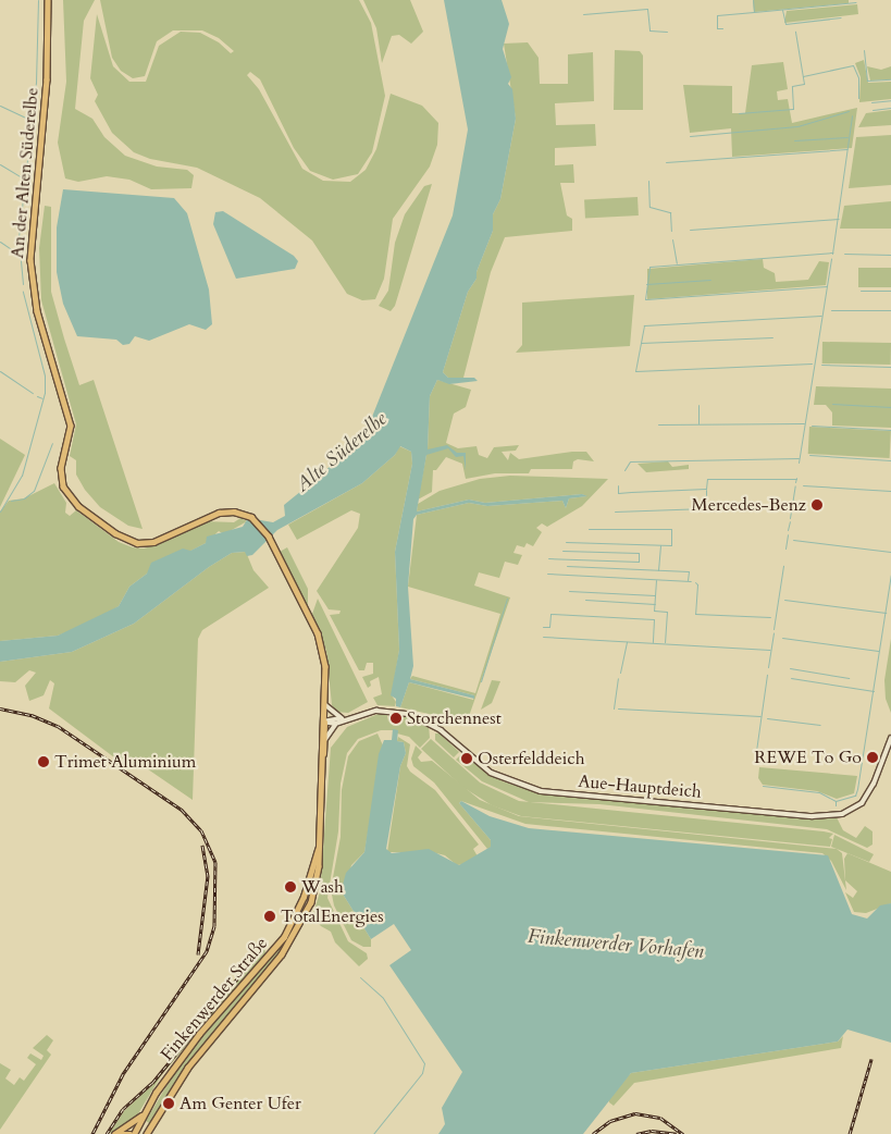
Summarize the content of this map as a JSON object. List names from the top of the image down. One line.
{"streets":{"main road":["An der Alten Süderelbe","Finkenwerder Straße"],"street":["Aue-Hauptdeich"]},"crossings":[["An der Alten Süderelbe","Finkenwerder Straße"]],"water":["Alte Süderelbe","Finkenwerder Vorhafen"],"places":["Mercedes-Benz","Storchennest","REWE To Go","Osterfelddeich","Trimet Aluminium","Wash","TotalEnergies","Am Genter Ufer"]}
